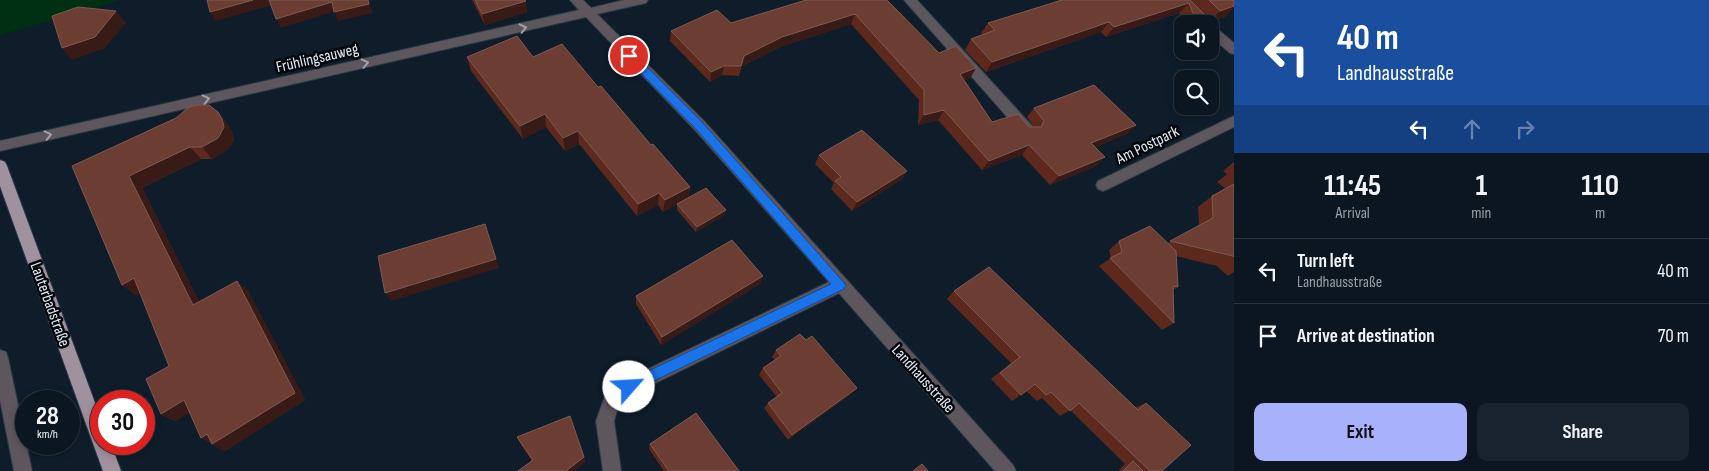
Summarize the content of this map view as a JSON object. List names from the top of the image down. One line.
{"streets":{"main road":["Lauterbadstraße"],"street":["Frühlingsauweg","Am Postpark","Landhausstraße"]},"crossings":[["Frühlingsauweg","Landhausstraße"]],"one_way":["Frühlingsauweg"],"page":{"turn":["40 m","Landhausstraße"],"eta":["11:45","Arrival","1","min","110","m"],"list":[{"name":"Turn left","note":"Landhausstraße","value":"40 m"},{"name":"Arrive at destination","value":"70 m"}],"speed":"28 km/h","limit":"30","buttons":["Exit","Share"]}}
